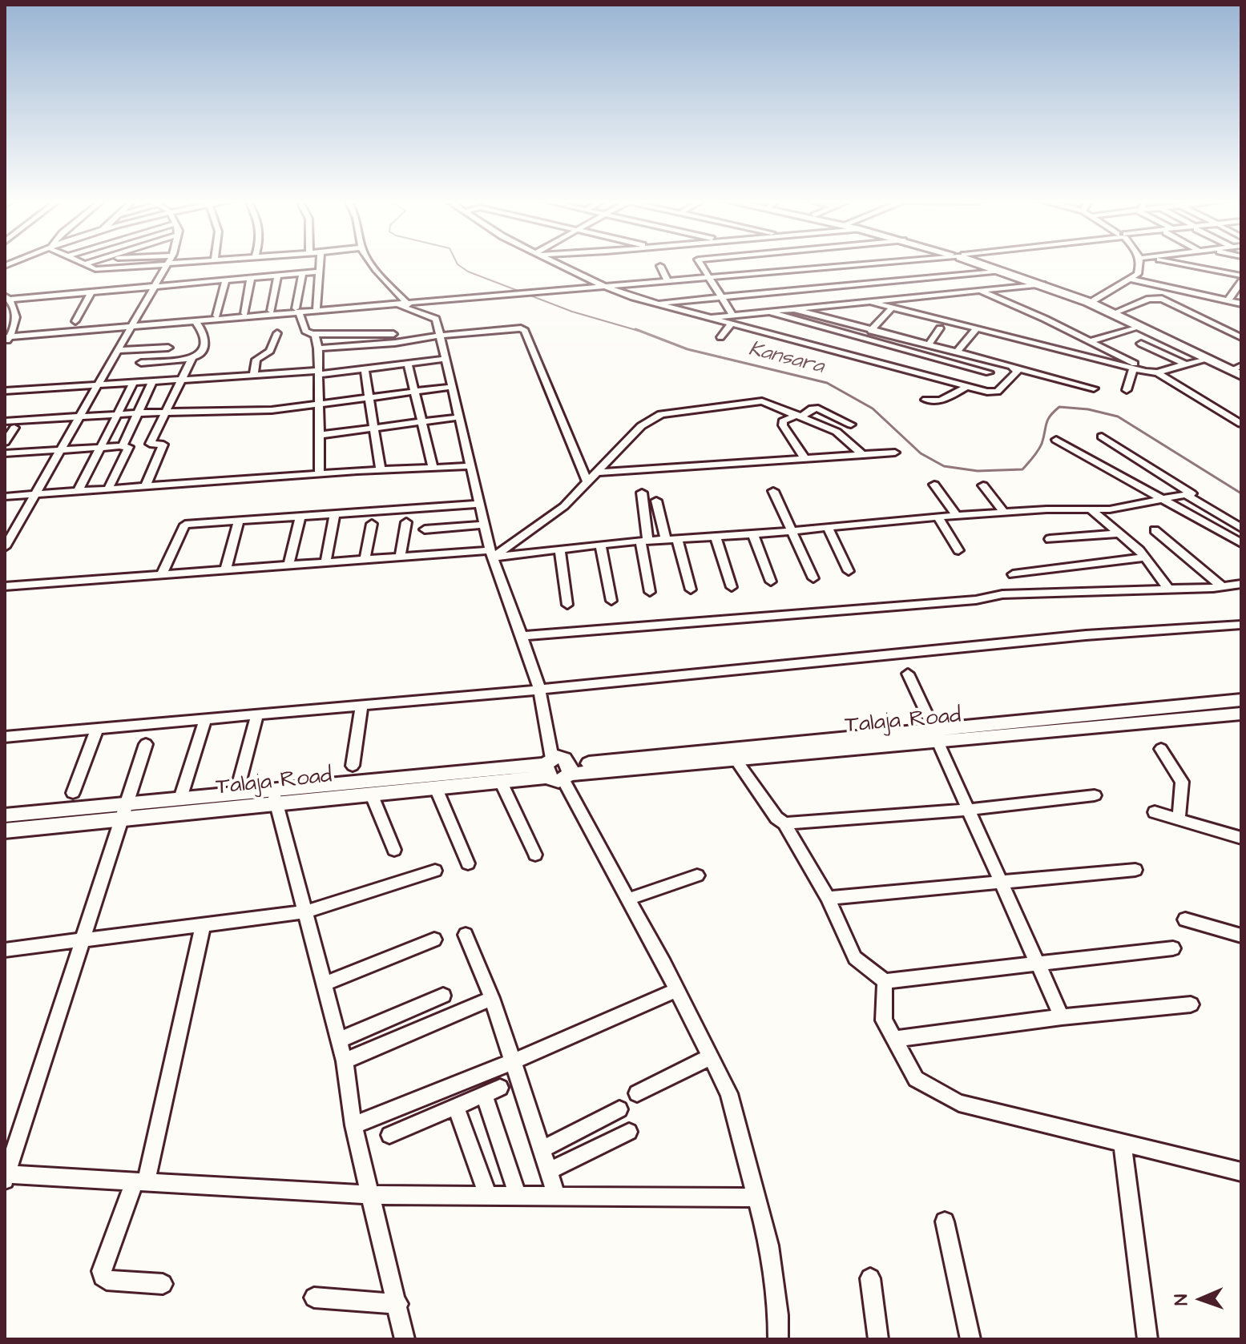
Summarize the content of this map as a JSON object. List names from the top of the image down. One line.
{"streets":{"main road":["Talaja Road"]},"water":["Kansara"],"north":"left"}
